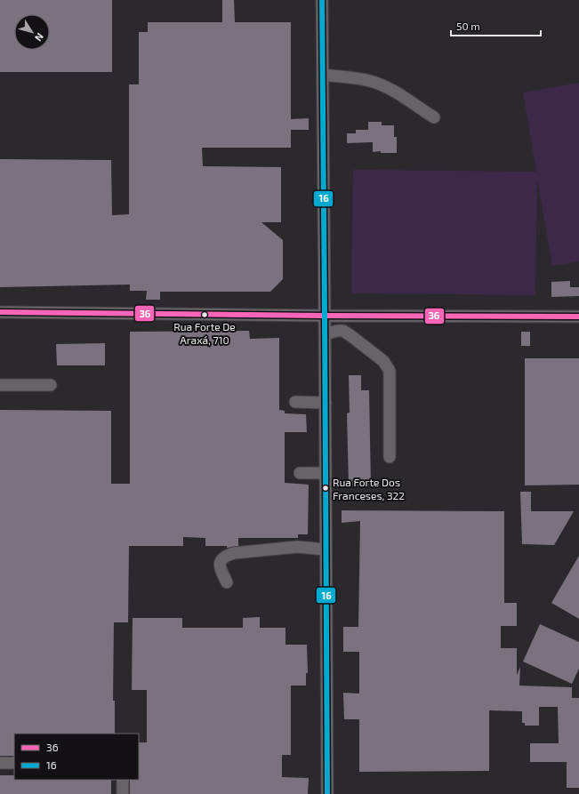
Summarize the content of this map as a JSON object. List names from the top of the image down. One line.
{"places":["Rua Forte De Araxá, 710","Rua Forte Dos Franceses, 322"],"lines":["transit line 16","transit line 36"],"legend":["36","16"],"scale_bar":"50 m","north":"bottom right"}
